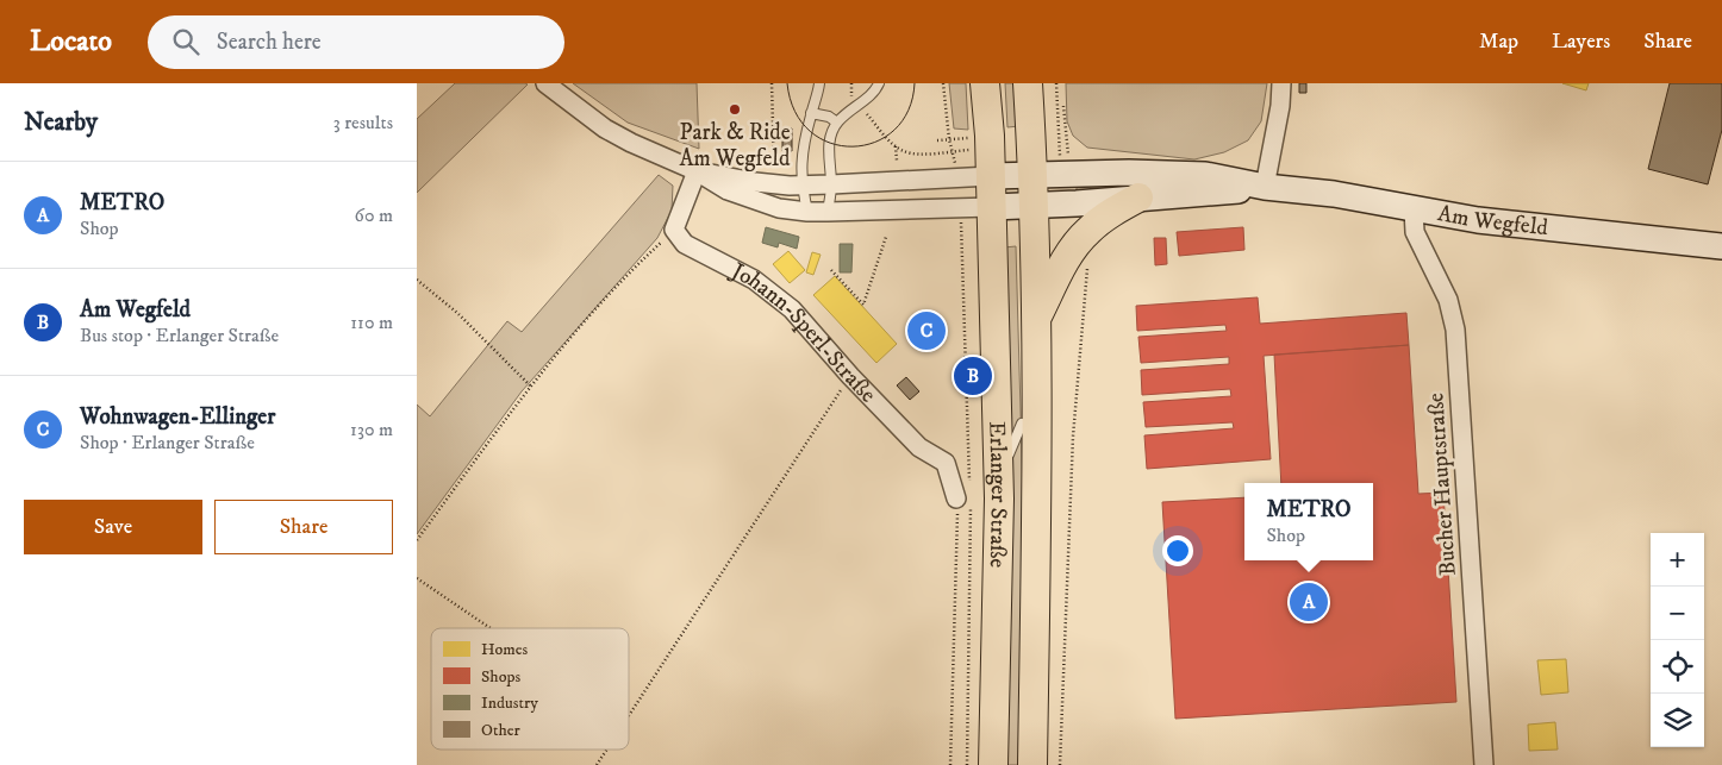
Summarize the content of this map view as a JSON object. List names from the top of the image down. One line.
{"streets":{"main road":["Erlanger Straße"],"street":["Am Wegfeld","Johann-Sperl-Straße","Bucher Hauptstraße"]},"crossings":[["Am Wegfeld","Bucher Hauptstraße"],["Am Wegfeld","Erlanger Straße"]],"places":["Park & Ride Am Wegfeld"],"legend":["Homes","Shops","Industry","Other"],"page":{"header":"Locato","search":"Search here","nav":["Map","Layers","Share"],"heading":["Nearby","3 results"],"list":[{"mark":"A","name":"METRO","note":"Shop","value":"60 m"},{"mark":"B","name":"Am Wegfeld","note":"Bus stop · Erlanger Straße","value":"110 m"},{"mark":"C","name":"Wohnwagen-Ellinger","note":"Shop · Erlanger Straße","value":"130 m"}],"pins":["C","B","A"],"buttons":["Save","Share"],"popup":["METRO","Shop"],"map_buttons":["+","−"]}}
